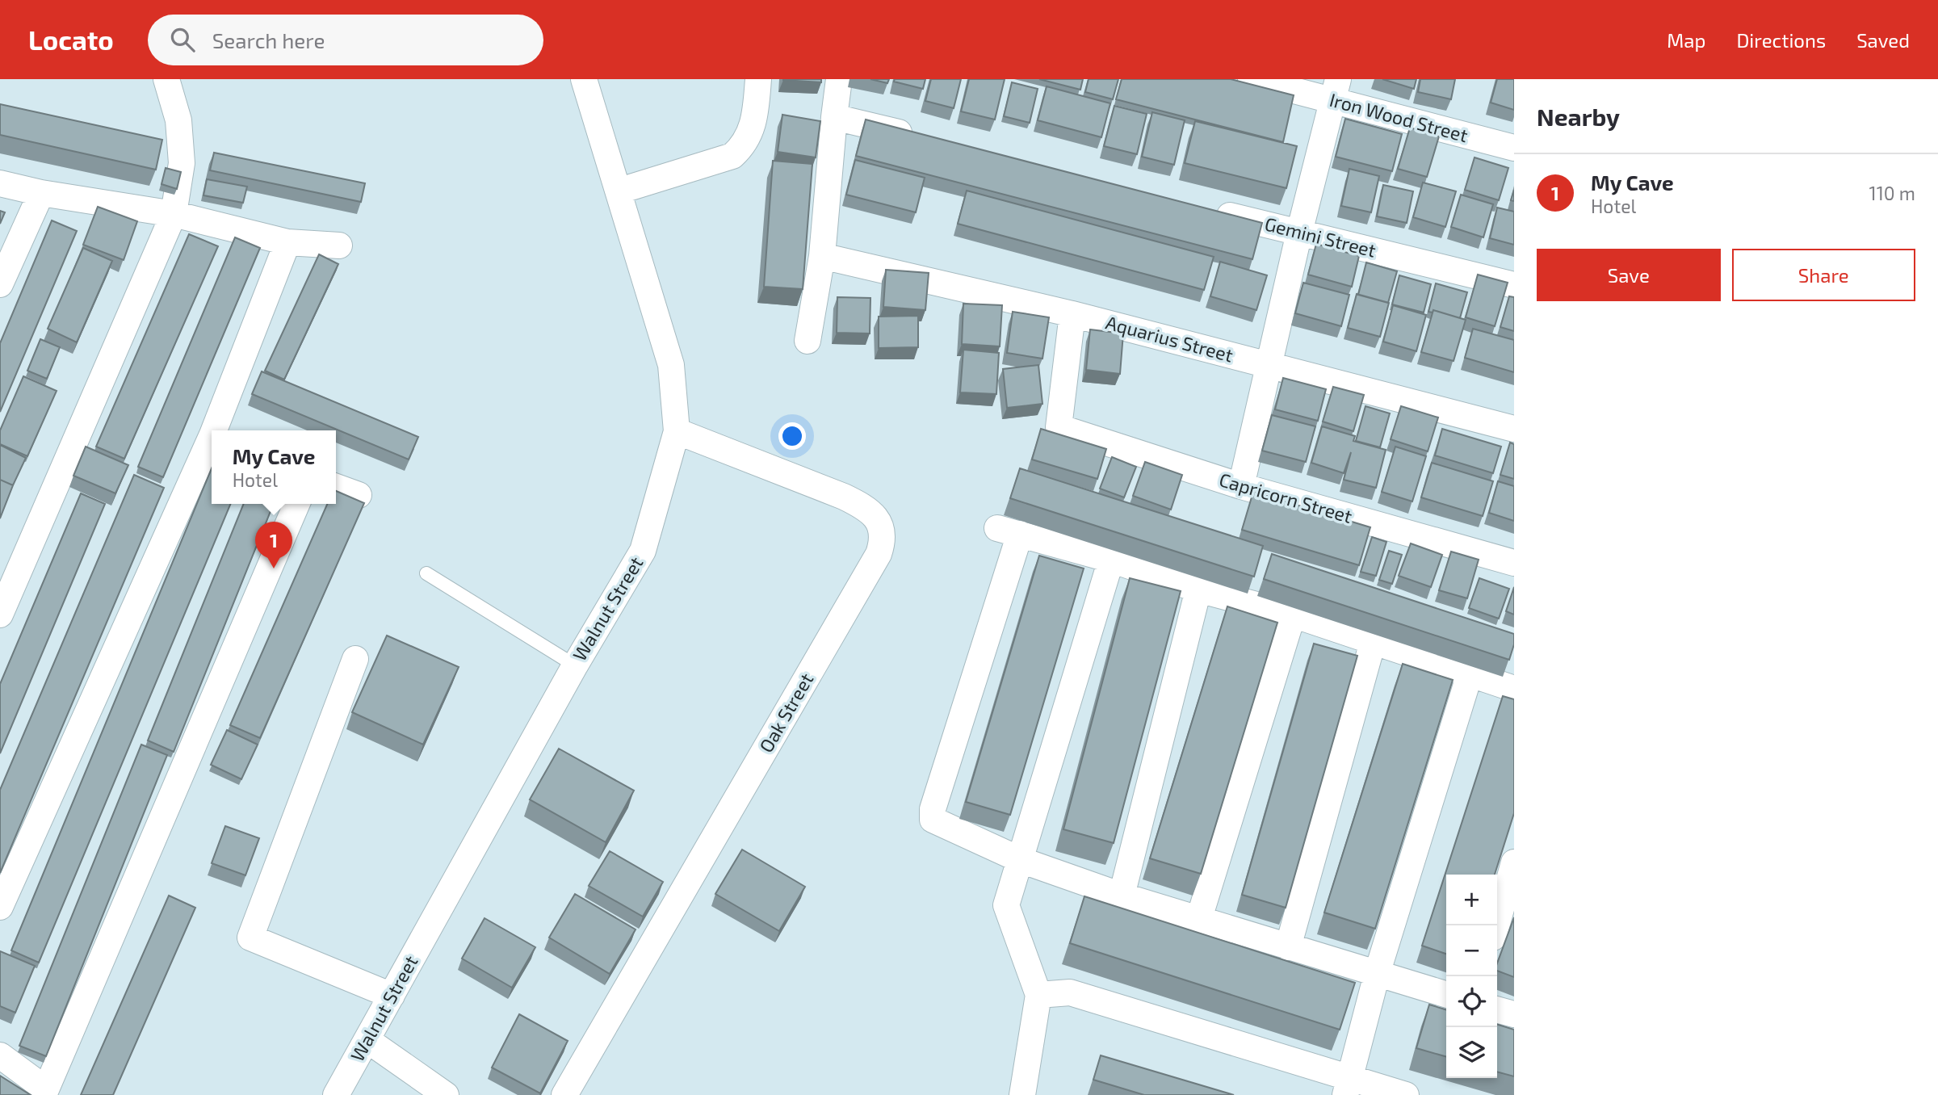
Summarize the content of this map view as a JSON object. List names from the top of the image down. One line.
{"streets":{"street":["Iron Wood Street","Gemini Street","Aquarius Street","Capricorn Street","Walnut Street","Oak Street"]},"crossings":[["Aquarius Street","Capricorn Street"],["Walnut Street","Oak Street"]],"page":{"header":"Locato","search":"Search here","nav":["Map","Directions","Saved"],"heading":"Nearby","list":[{"mark":"1","name":"My Cave","note":"Hotel","value":"110 m"}],"buttons":["Save","Share"],"popup":["My Cave","Hotel"],"pins":"1","map_buttons":["+","−"]}}
